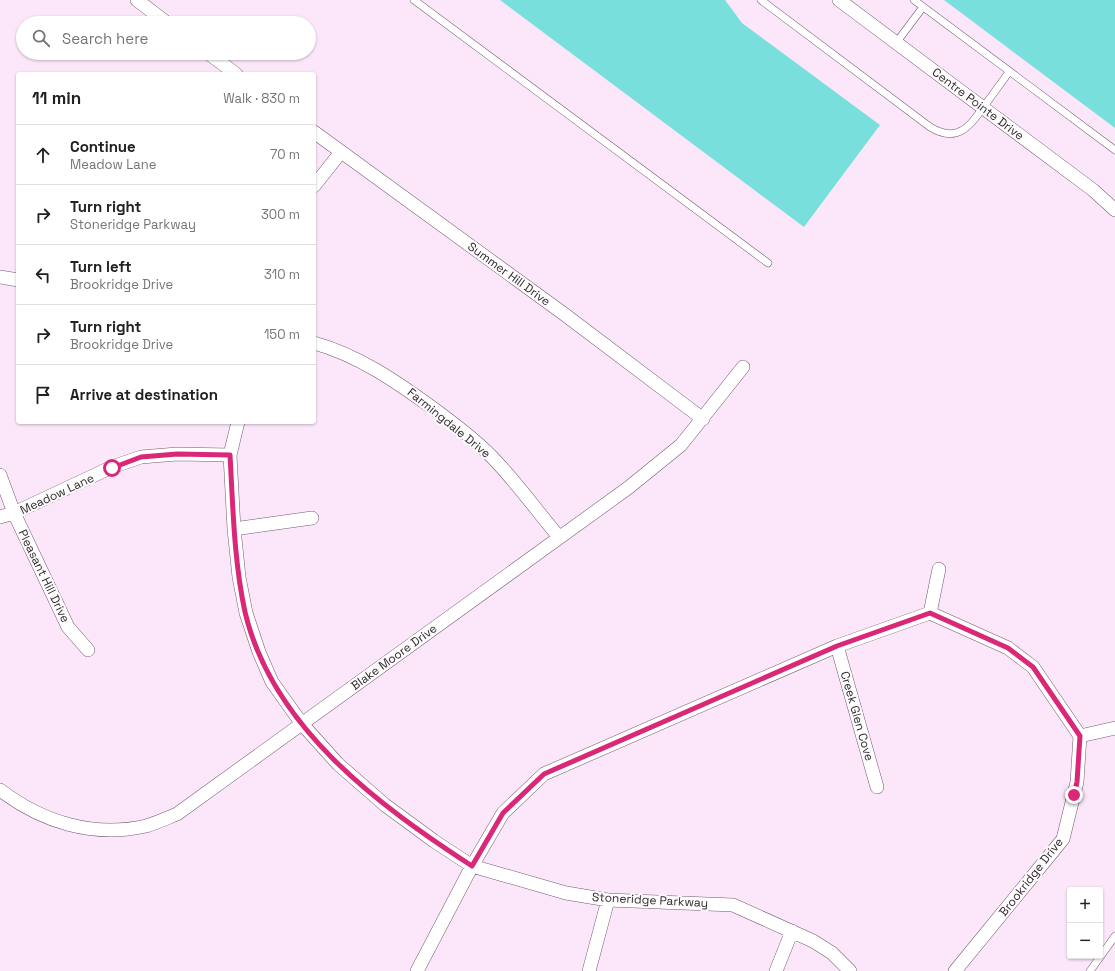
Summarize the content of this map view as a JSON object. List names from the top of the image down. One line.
{"streets":{"street":["Centre Pointe Drive","Summer Hill Drive","Farmingdale Drive","Meadow Lane","Pleasant Hill Drive","Blake Moore Drive","Creek Glen Cove","Brookridge Drive","Stoneridge Parkway"]},"crossings":[["Summer Hill Drive","Blake Moore Drive"],["Farmingdale Drive","Blake Moore Drive"],["Meadow Lane","Pleasant Hill Drive"],["Meadow Lane","Stoneridge Parkway"],["Blake Moore Drive","Stoneridge Parkway"]],"page":{"search":"Search here","heading":["11 min","Walk · 830 m"],"list":[["Continue","Meadow Lane","70 m"],["Turn right","Stoneridge Parkway","300 m"],["Turn left","Brookridge Drive","310 m"],["Turn right","Brookridge Drive","150 m"],"Arrive at destination"],"map_buttons":["+","−"]}}
